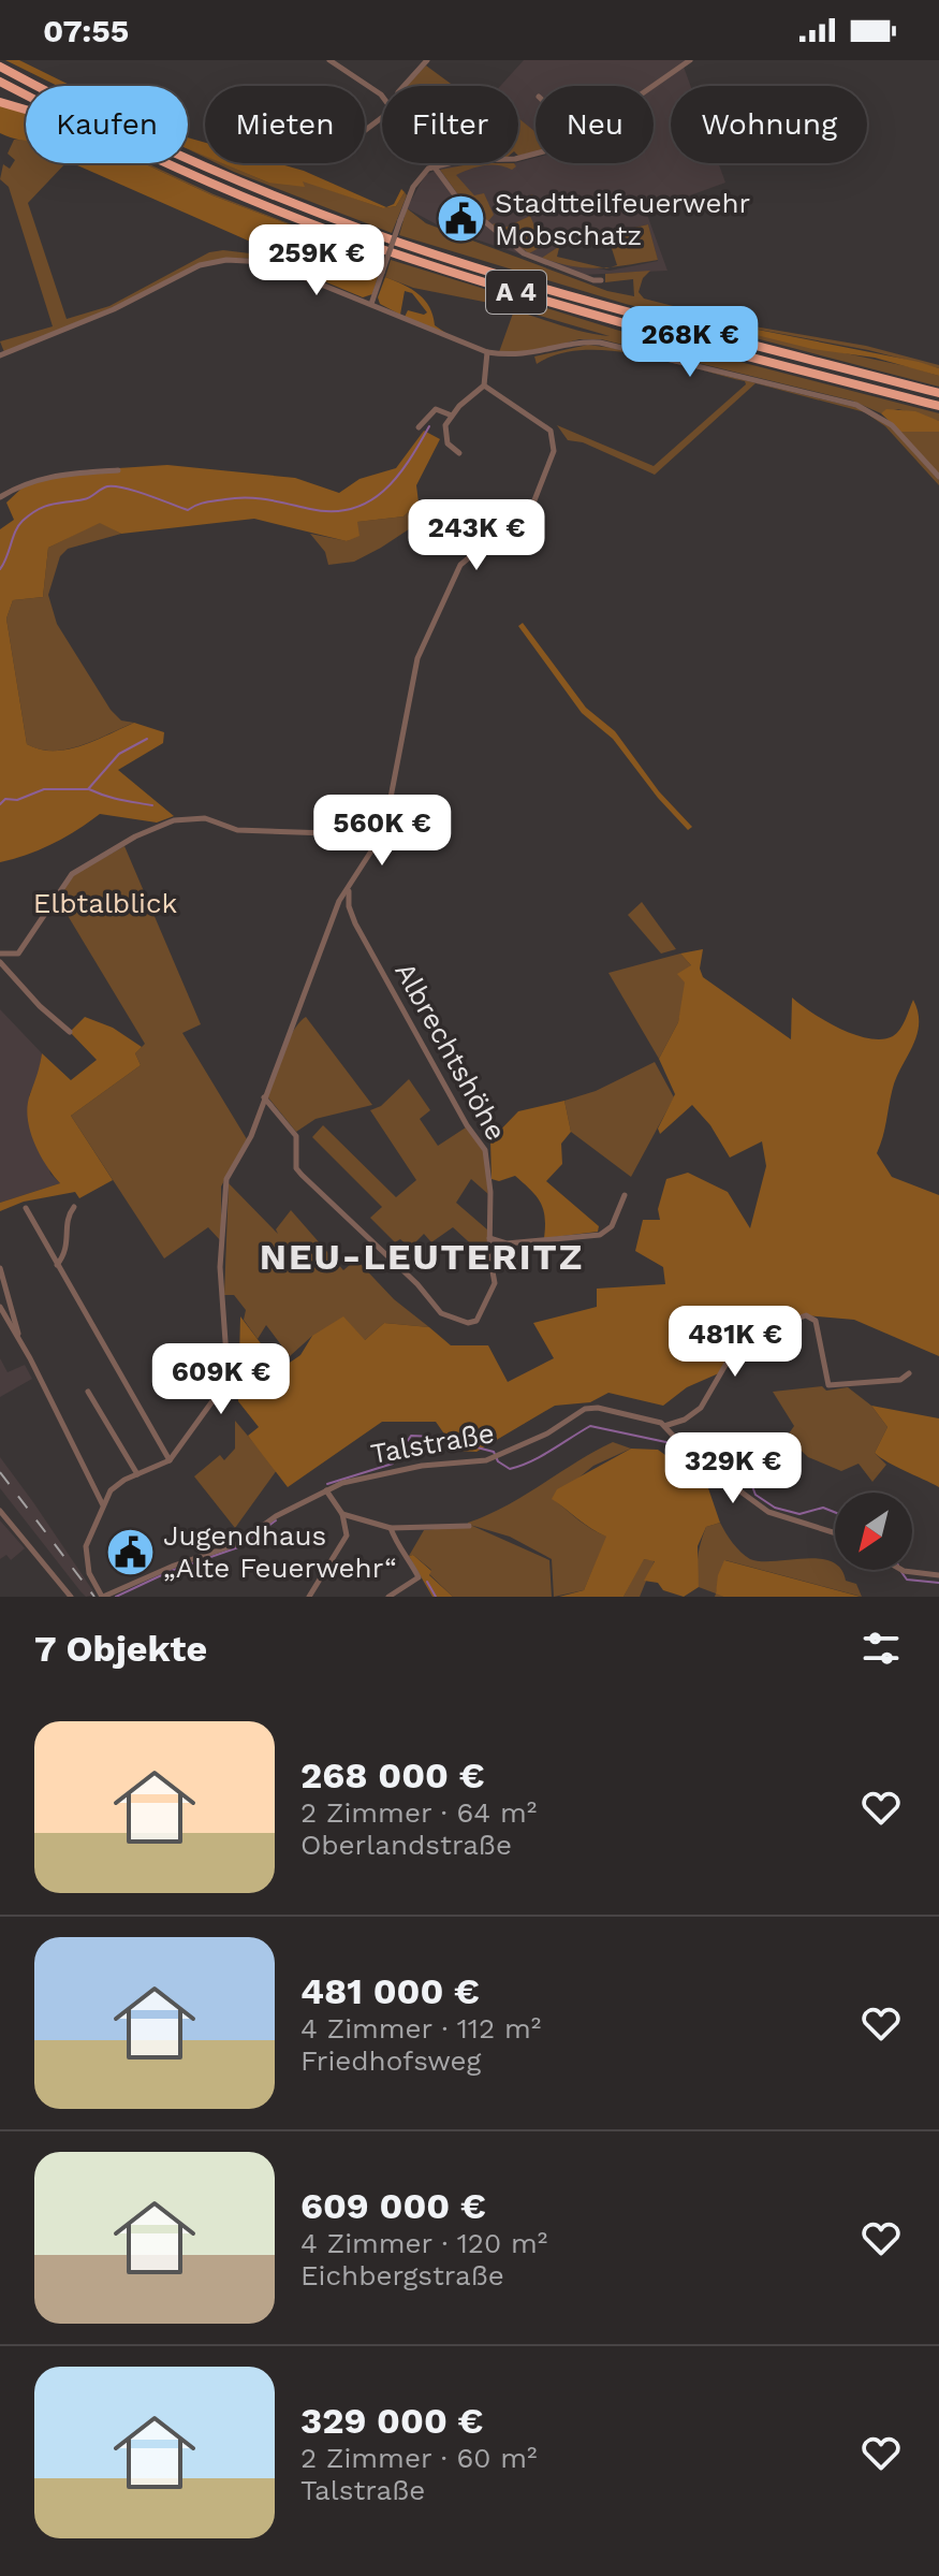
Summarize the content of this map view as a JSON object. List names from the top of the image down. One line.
{"streets":{"highway":["A 4"],"street":["Albrechtshöhe","Talstraße"]},"districts":["NEU-LEUTERITZ"],"parks":["Elbtalblick"],"places":{"public building":["Stadtteilfeuerwehr Mobschatz","Jugendhaus „Alte Feuerwehr“"]},"north":"bottom left","page":{"status":"07:55","chip":["Kaufen","Mieten","Filter","Neu","Wohnung"],"price":["259K €","268K €","243K €","560K €","481K €","609K €","329K €"],"heading":"7 Objekte","list":[{"name":"268 000 €","note":"2 Zimmer · 64 m² · Oberlandstraße"},{"name":"481 000 €","note":"4 Zimmer · 112 m² · Friedhofsweg"},{"name":"609 000 €","note":"4 Zimmer · 120 m² · Eichbergstraße"},{"name":"329 000 €","note":"2 Zimmer · 60 m² · Talstraße"}]}}
